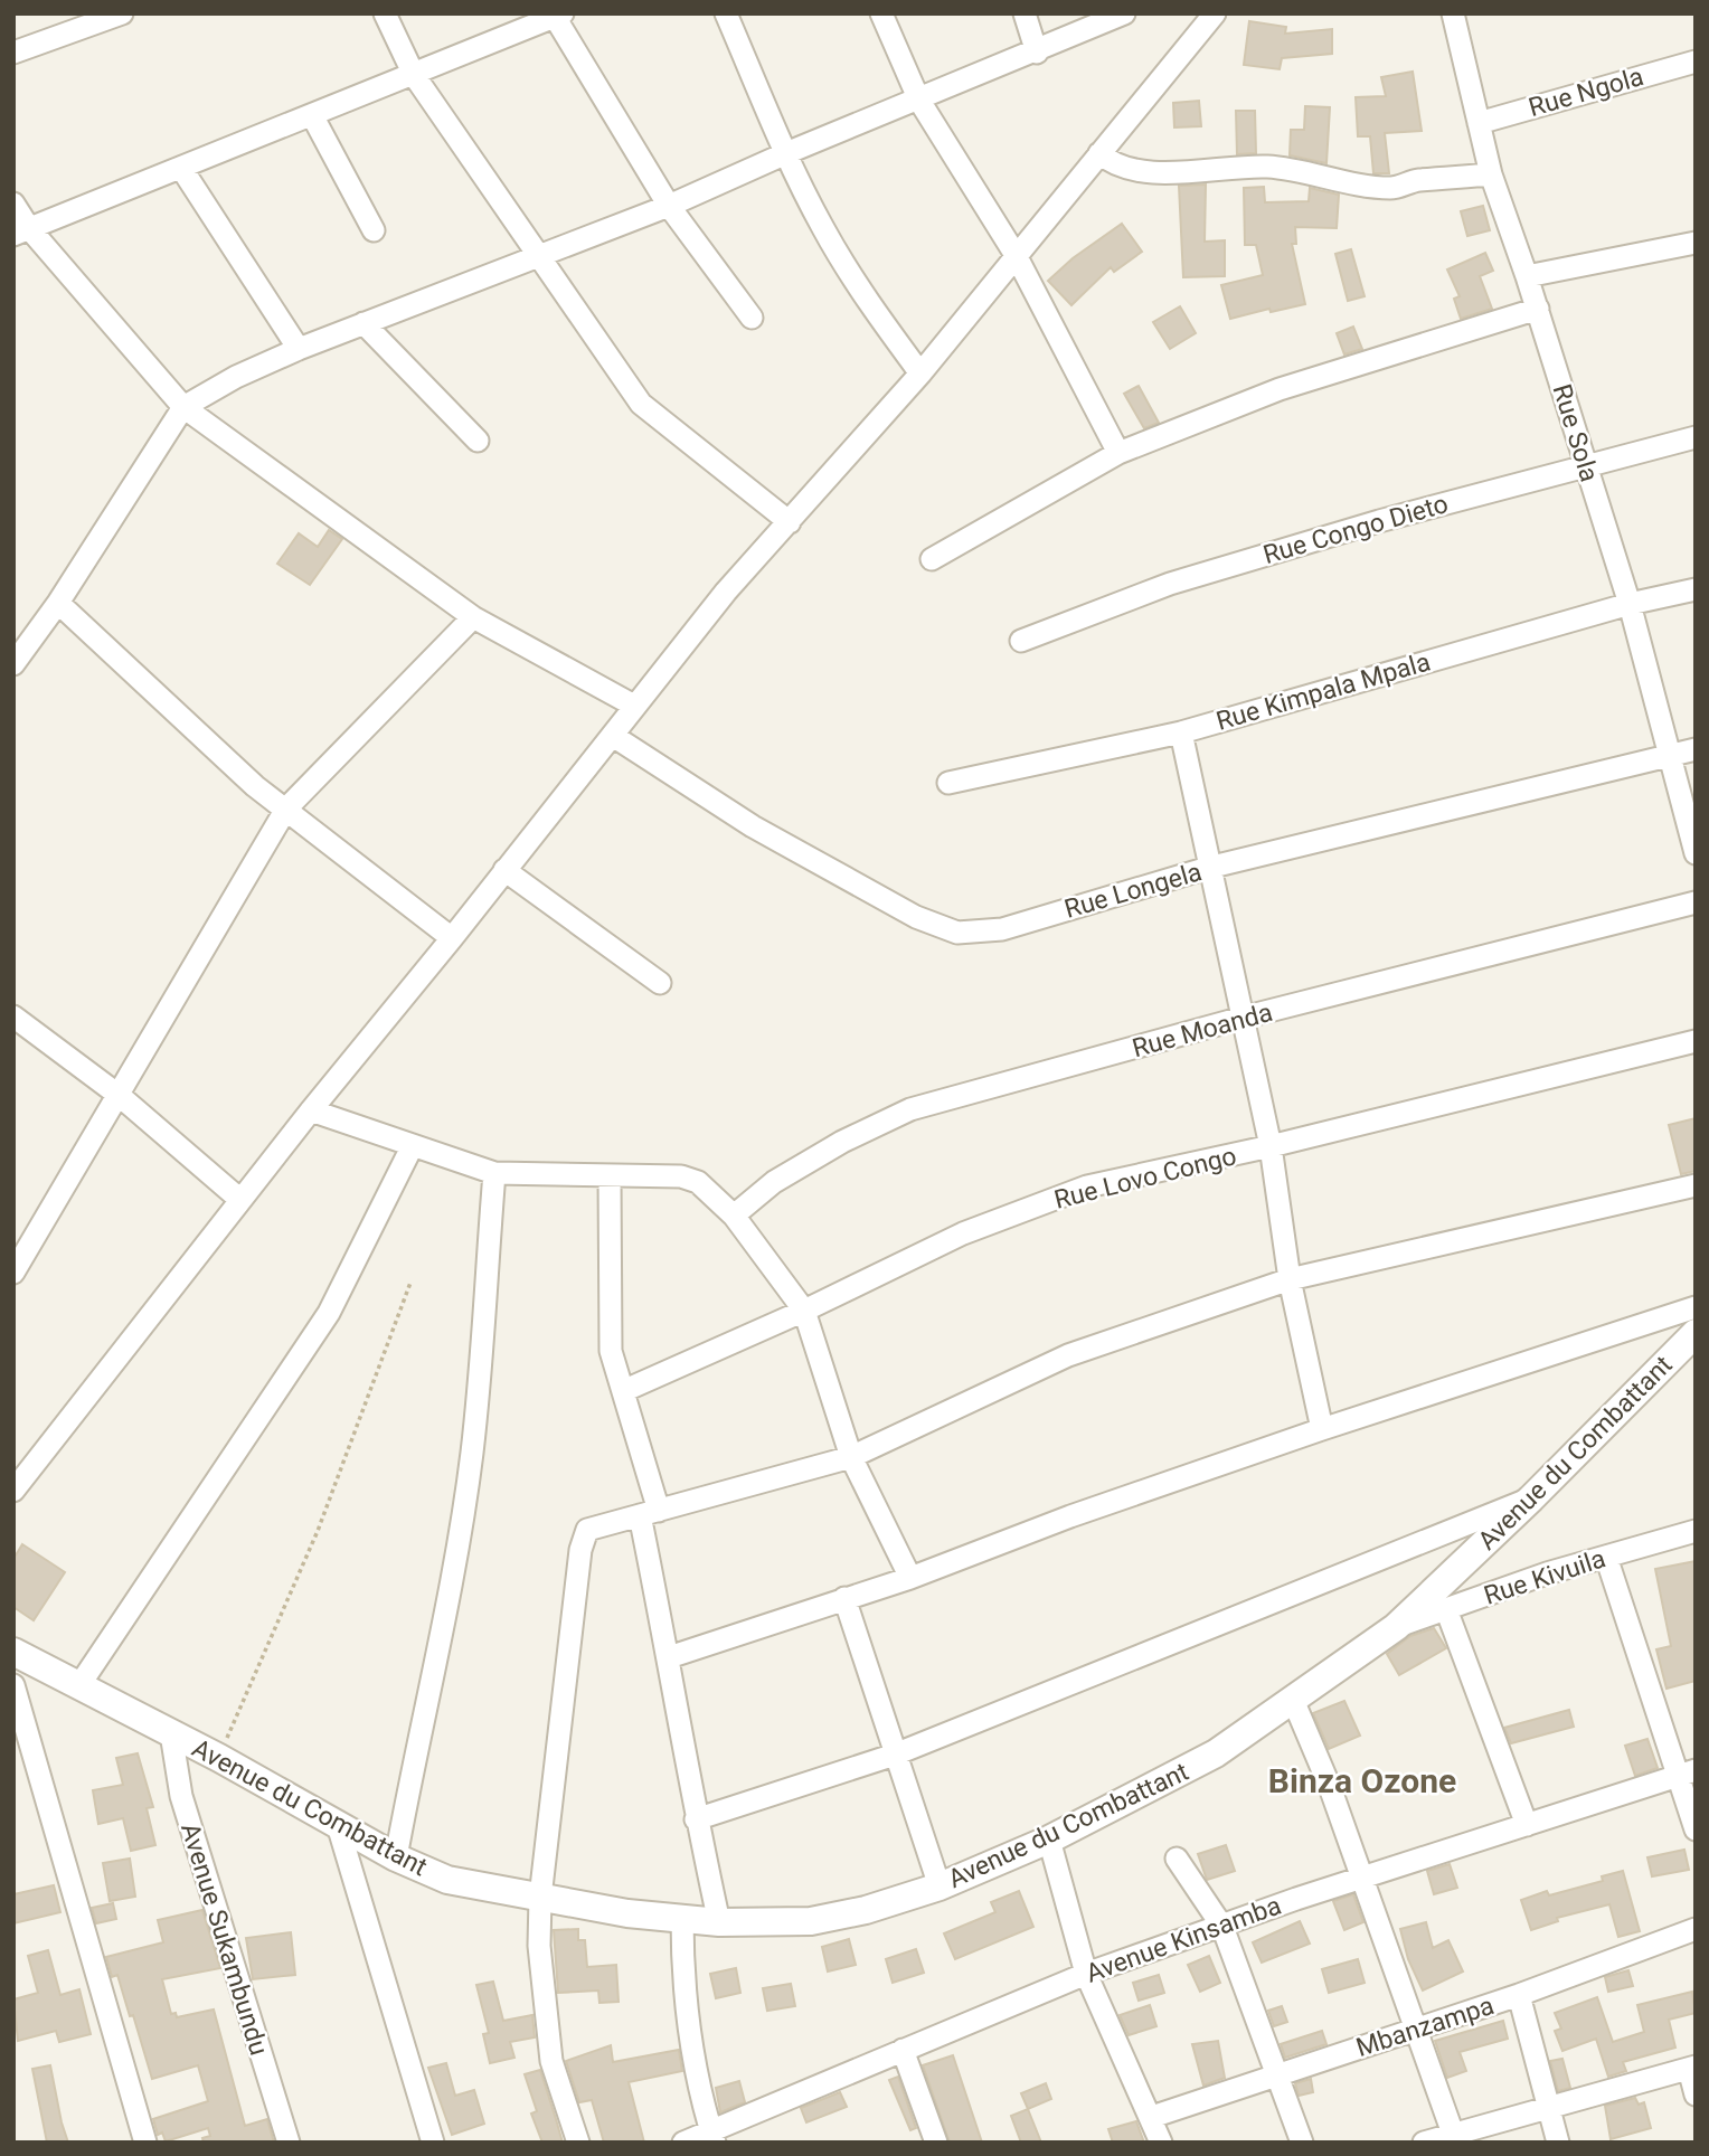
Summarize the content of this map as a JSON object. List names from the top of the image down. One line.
{"streets":{"street":["Rue Ngola","Rue Sola","Rue Congo Dieto","Rue Kimpala Mpala","Rue Longela","Rue Moanda","Rue Lovo Congo","Avenue du Combattant","Rue Kivuila","Avenue Sukambundu","Avenue Kinsamba","Mbanzampa"]},"crossings":[["Rue Ngola","Rue Sola"],["Rue Sola","Rue Congo Dieto"],["Rue Sola","Rue Kimpala Mpala"],["Rue Sola","Rue Longela"],["Avenue du Combattant","Rue Kivuila"],["Avenue du Combattant","Avenue Sukambundu"]],"districts":["Binza Ozone"]}
